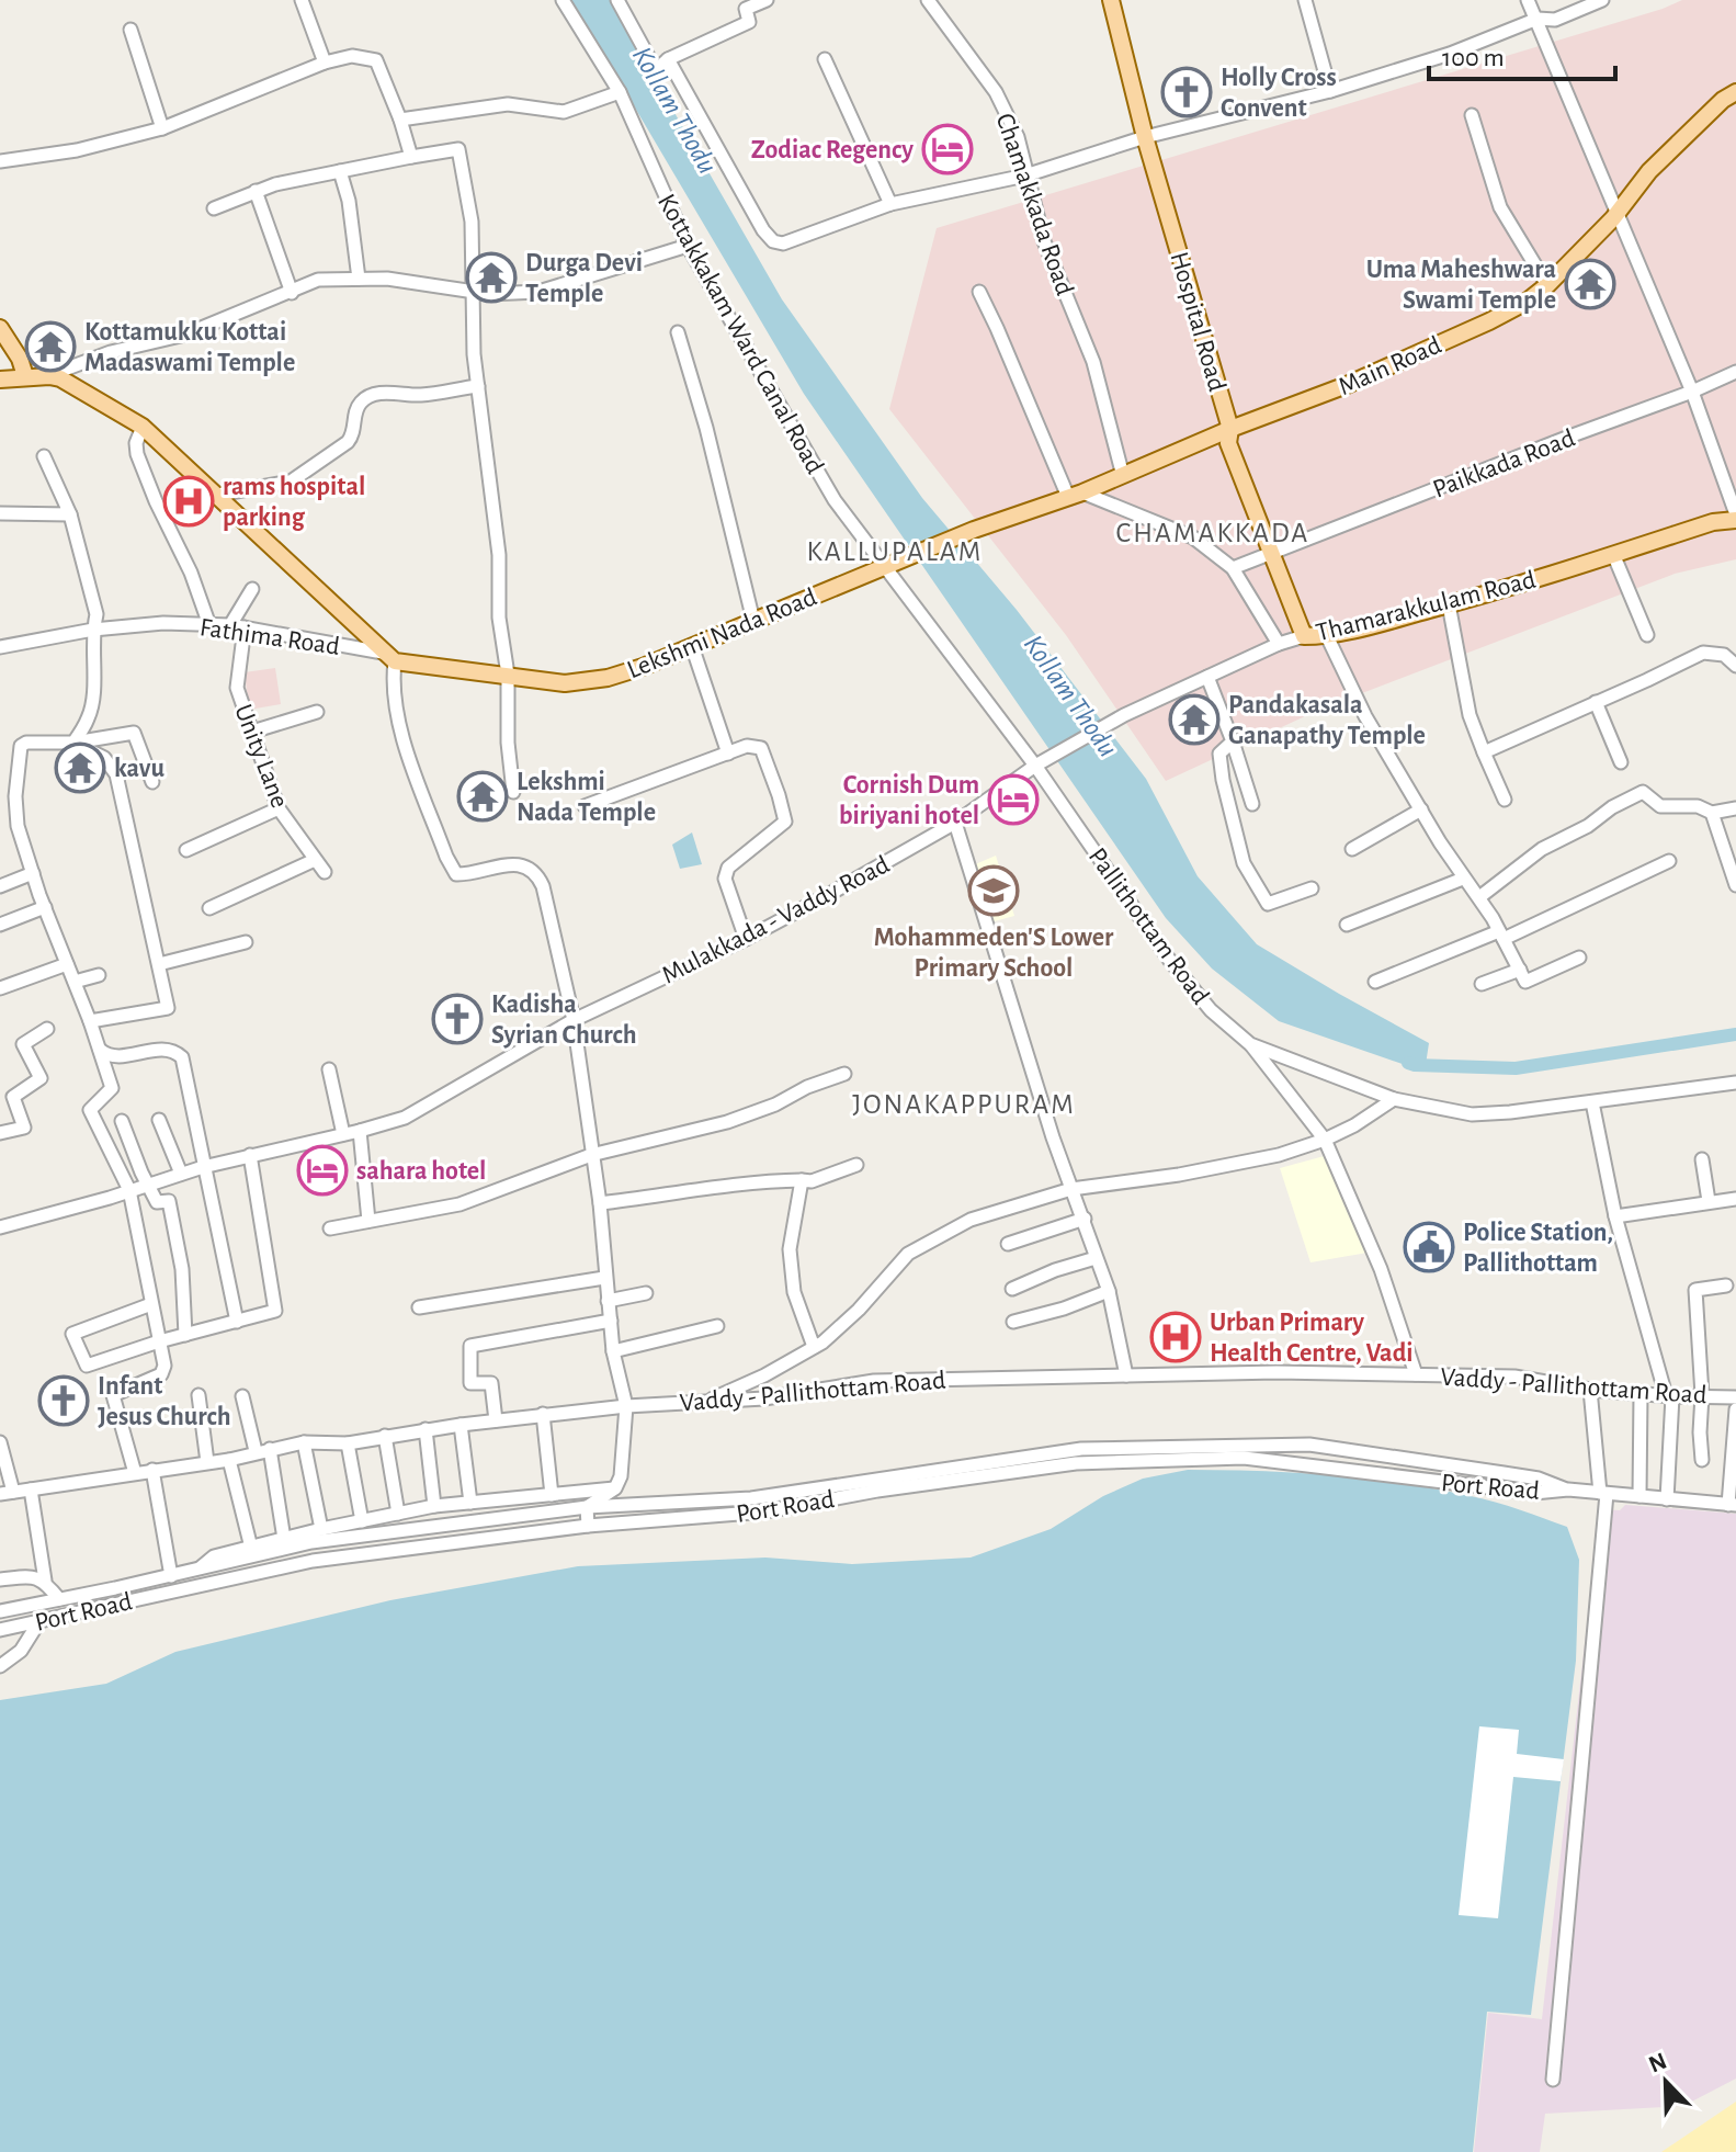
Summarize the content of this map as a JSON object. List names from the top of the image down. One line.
{"streets":{"main road":["Hospital Road","Main Road","Thamarakkulam Road","Lekshmi Nada Road"],"street":["Chamakkada Road","Kottakkakam Ward Canal Road","Paikkada Road","Fathima Road","Unity Lane","Mulakkada - Vaddy Road","Pallithottam Road","Vaddy - Pallithottam Road","Port Road"]},"crossings":[["Chamakkada Road","Main Road"],["Hospital Road","Main Road"],["Hospital Road","Paikkada Road"],["Hospital Road","Thamarakkulam Road"],["Kottakkakam Ward Canal Road","Main Road"],["Kottakkakam Ward Canal Road","Lekshmi Nada Road"],["Kottakkakam Ward Canal Road","Pallithottam Road"],["Main Road","Lekshmi Nada Road"],["Main Road","Pallithottam Road"],["Thamarakkulam Road","Mulakkada - Vaddy Road"],["Thamarakkulam Road","Pallithottam Road"],["Lekshmi Nada Road","Fathima Road"],["Lekshmi Nada Road","Pallithottam Road"],["Fathima Road","Unity Lane"],["Mulakkada - Vaddy Road","Pallithottam Road"]],"districts":["CHAMAKKADA","KALLUPALAM","JONAKAPPURAM"],"water":["Kollam Thodu"],"places":{"church":["Holly Cross Convent","Kadisha Syrian Church","Infant Jesus Church"],"hotel":["Zodiac Regency","Cornish Dum biriyani hotel","sahara hotel"],"temple":["Durga Devi Temple","Uma Maheshwara Swami Temple","Kottamukku Kottai Madaswami Temple","Pandakasala Ganapathy Temple","kavu","Lekshmi Nada Temple"],"hospital":["rams hospital parking","Urban Primary Health Centre, Vadi"],"school or university":["Mohammeden'S Lower Primary School"],"public building":["Police Station, Pallithottam"]},"scale_bar":"100 m","north":"top left"}
